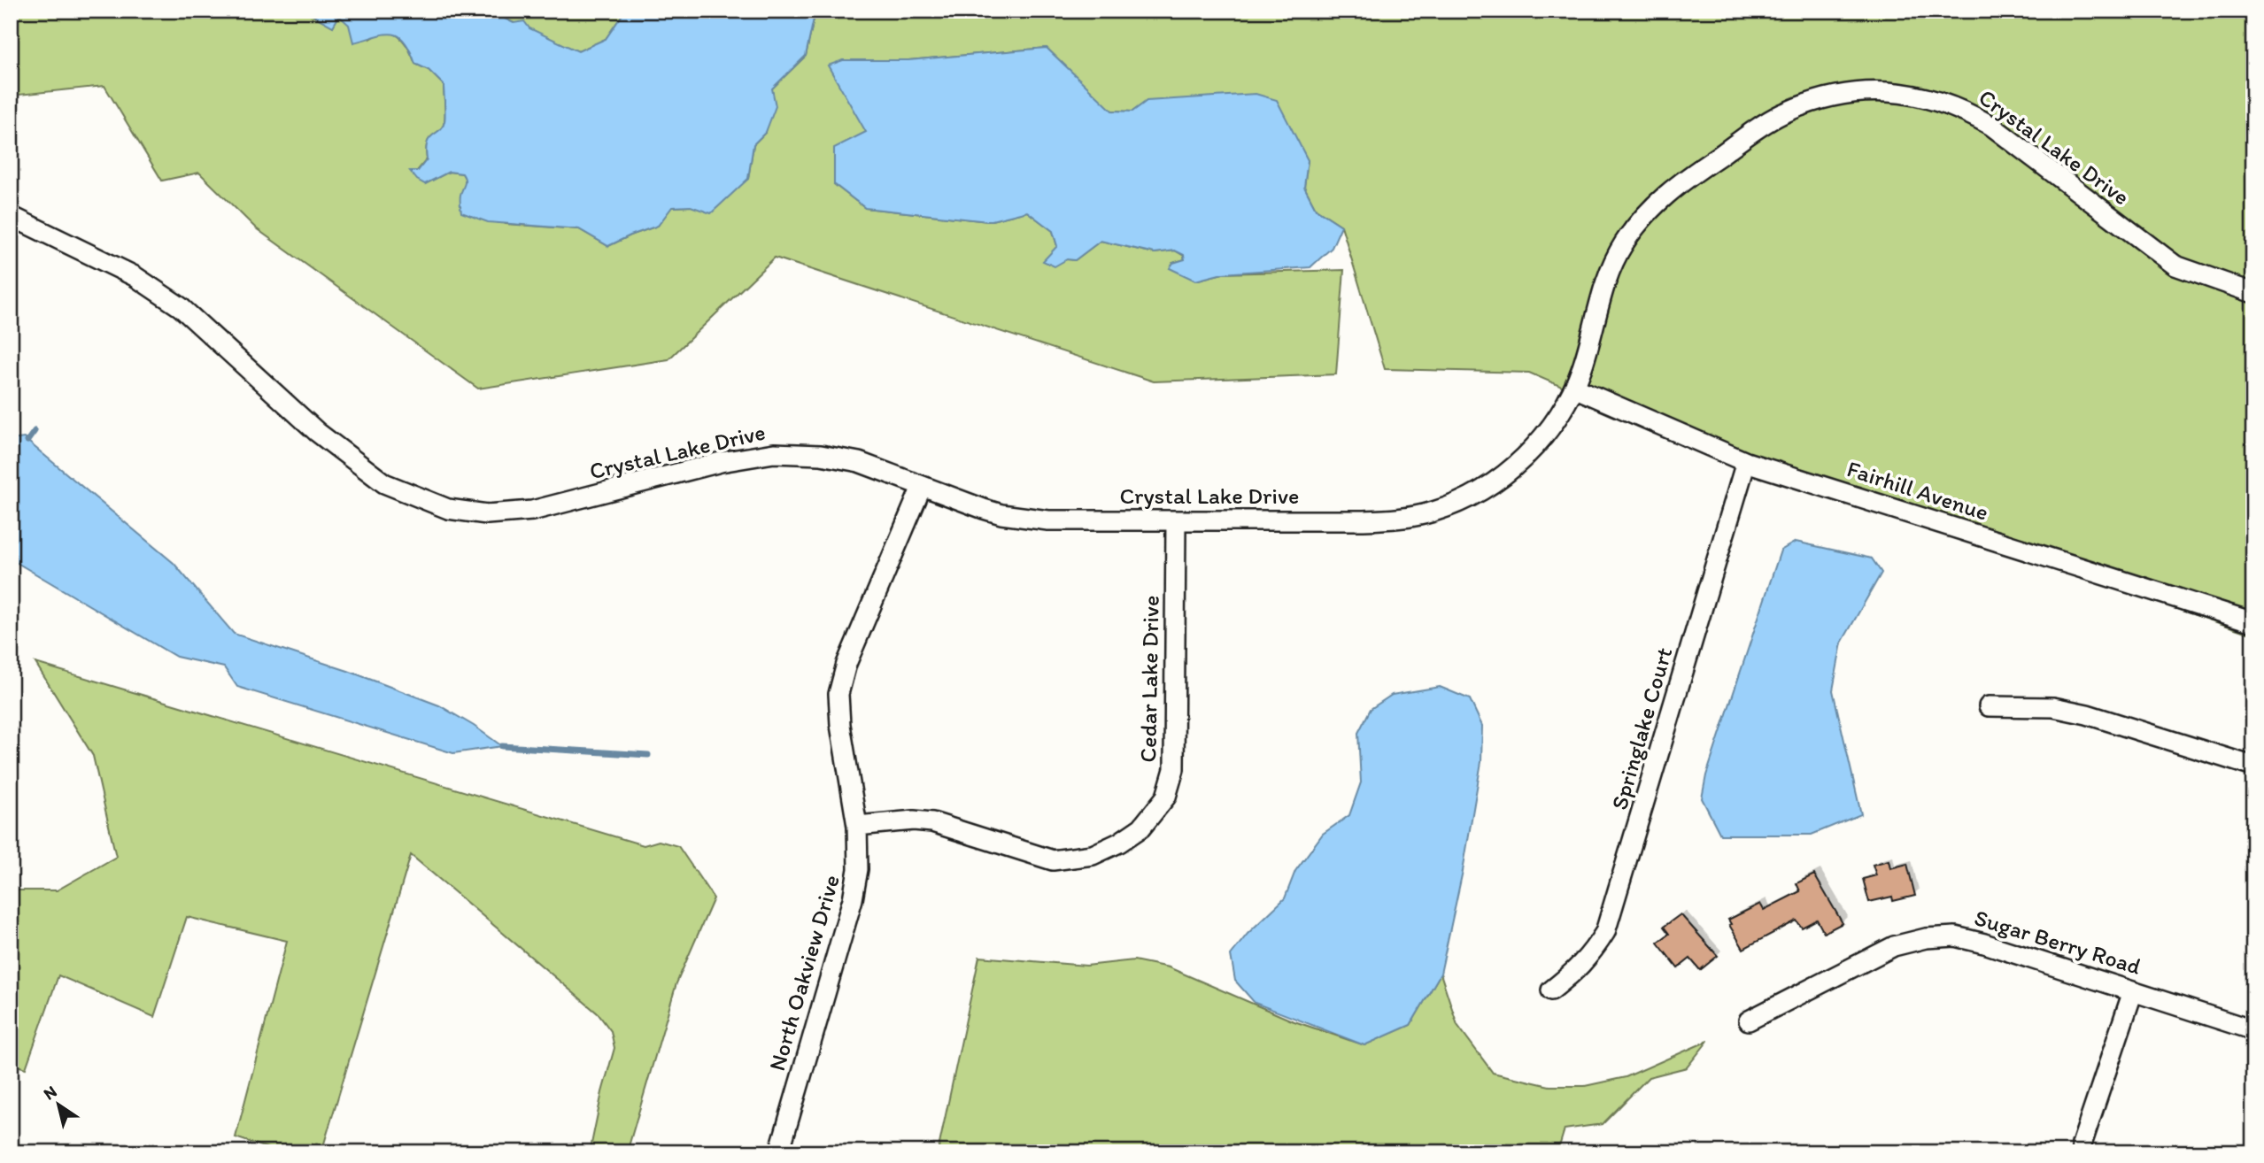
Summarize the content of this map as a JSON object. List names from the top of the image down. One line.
{"streets":{"street":["Crystal Lake Drive","Fairhill Avenue","Cedar Lake Drive","Springlake Court","Sugar Berry Road","North Oakview Drive"]},"crossings":[["Crystal Lake Drive","Fairhill Avenue"],["Crystal Lake Drive","Cedar Lake Drive"],["Crystal Lake Drive","North Oakview Drive"],["Fairhill Avenue","Springlake Court"],["Cedar Lake Drive","North Oakview Drive"]],"north":"top left"}
